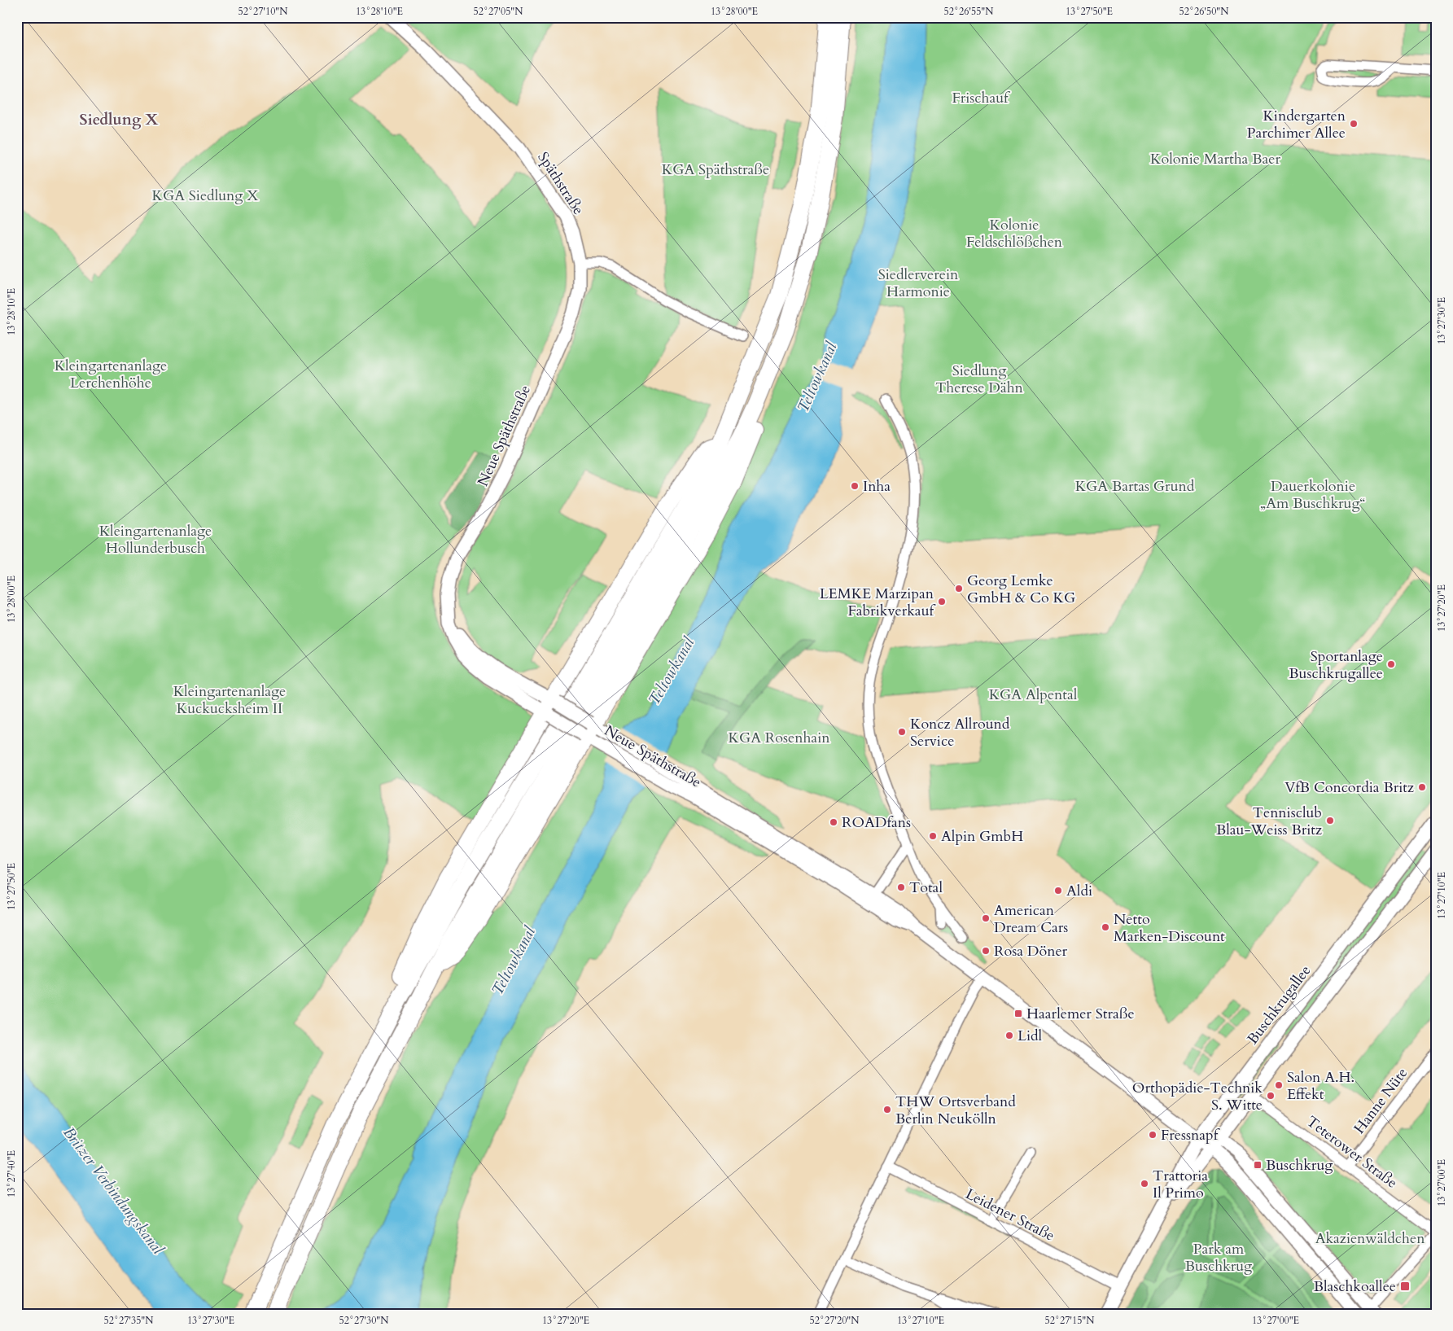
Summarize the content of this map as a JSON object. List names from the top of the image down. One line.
{"streets":{"main road":["Späthstraße","Neue Späthstraße","Buschkrugallee"],"street":["Hanne Nüte","Teterower Straße","Leidener Straße"]},"crossings":[["Späthstraße","Neue Späthstraße"],["Buschkrugallee","Teterower Straße"],["Buschkrugallee","Leidener Straße"],["Hanne Nüte","Teterower Straße"]],"districts":["Siedlung X"],"water":["Teltowkanal","Britzer Verbindungskanal"],"parks":["Frischauf","Kolonie Martha Baer","KGA Späthstraße","KGA Siedlung X","Kolonie Feldschlößchen","Siedlerverein Harmonie","Kleingartenanlage Lerchenhöhe","Siedlung Therese Dähn","KGA Bartas Grund","Dauerkolonie „Am Buschkrug“","Kleingartenanlage Hollunderbusch","Kleingartenanlage Kuckucksheim II","KGA Alpental","KGA Rosenhain","Akazienwäldchen","Park am Buschkrug"],"places":{"other":["Kindergarten Parchimer Allee","Inha","Georg Lemke GmbH & Co KG","LEMKE Marzipan Fabrikverkauf","Sportanlage Buschkrugallee","Koncz Allround Service","VfB Concordia Britz","Tennisclub Blau-Weiss Britz","ROADfans","Alpin GmbH","Total","Aldi","American Dream Cars","Netto Marken-Discount","Rosa Döner","Lidl","Salon A.H. Effekt","Orthopädie-Technik S. Witte","THW Ortsverband Berlin Neukölln","Fressnapf","Trattoria Il Primo"],"transit":["Haarlemer Straße","Buschkrug","Blaschkoallee"]},"coordinates":["52°27'10\"N","13°28'10\"E","52°27'05\"N","13°28'00\"E","52°26'55\"N","13°27'50\"E","52°26'50\"N","13°27'30\"E","13°27'20\"E","13°27'10\"E","13°27'40\"E","13°27'00\"E","52°27'35\"N","52°27'30\"N","52°27'20\"N","52°27'15\"N"]}
